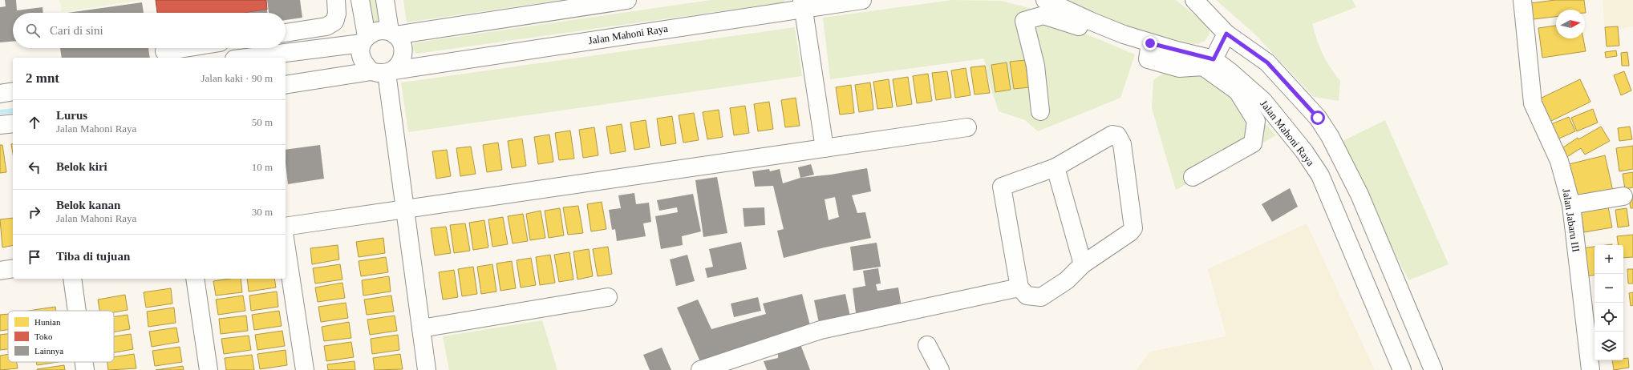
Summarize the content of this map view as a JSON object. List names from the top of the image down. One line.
{"streets":{"street":["Jalan Mahoni Raya","Jalan Jabaru III"]},"legend":["Hunian","Toko","Lainnya"],"north":"right","page":{"search":"Cari di sini","heading":["2 mnt","Jalan kaki · 90 m"],"list":[["Lurus","Jalan Mahoni Raya","50 m"],["Belok kiri","10 m"],["Belok kanan","Jalan Mahoni Raya","30 m"],"Tiba di tujuan"],"map_buttons":["+","−"]}}
